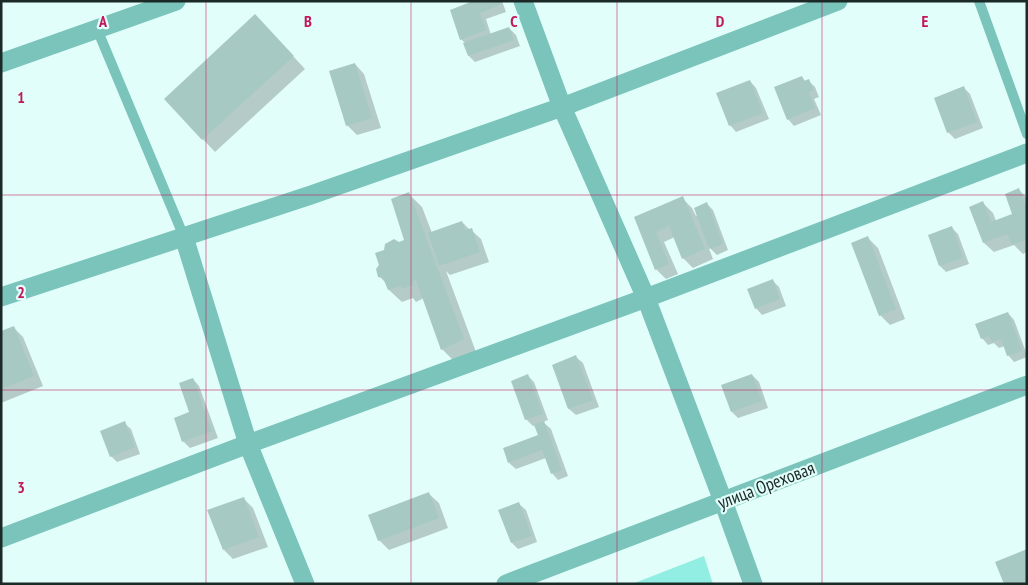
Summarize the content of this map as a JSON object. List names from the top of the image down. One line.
{"streets":{"street":["улица Ореховая"]},"grid":{"columns":["A","B","C","D","E"],"rows":["1","2","3"]}}
